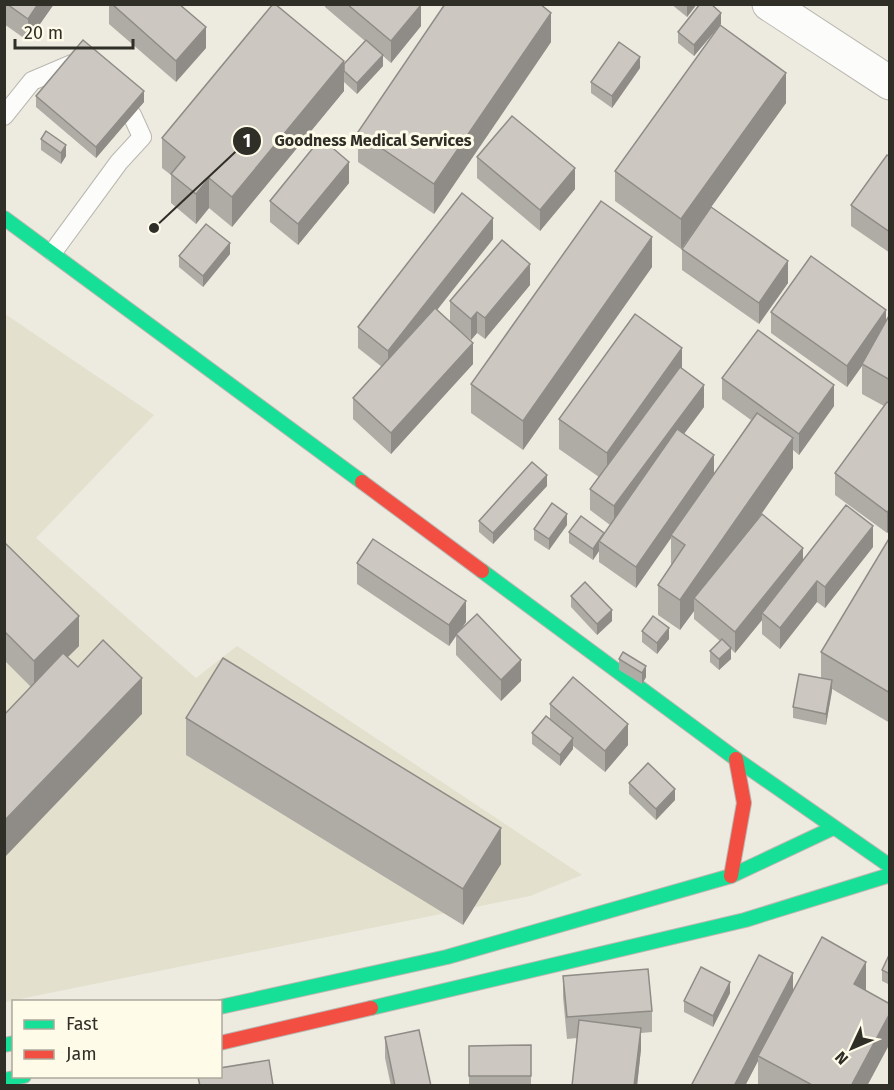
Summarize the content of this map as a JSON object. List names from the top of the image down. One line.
{"places":["Goodness Medical Services"],"legend":["Fast","Jam"],"scale_bar":"20 m","north":"bottom left"}
